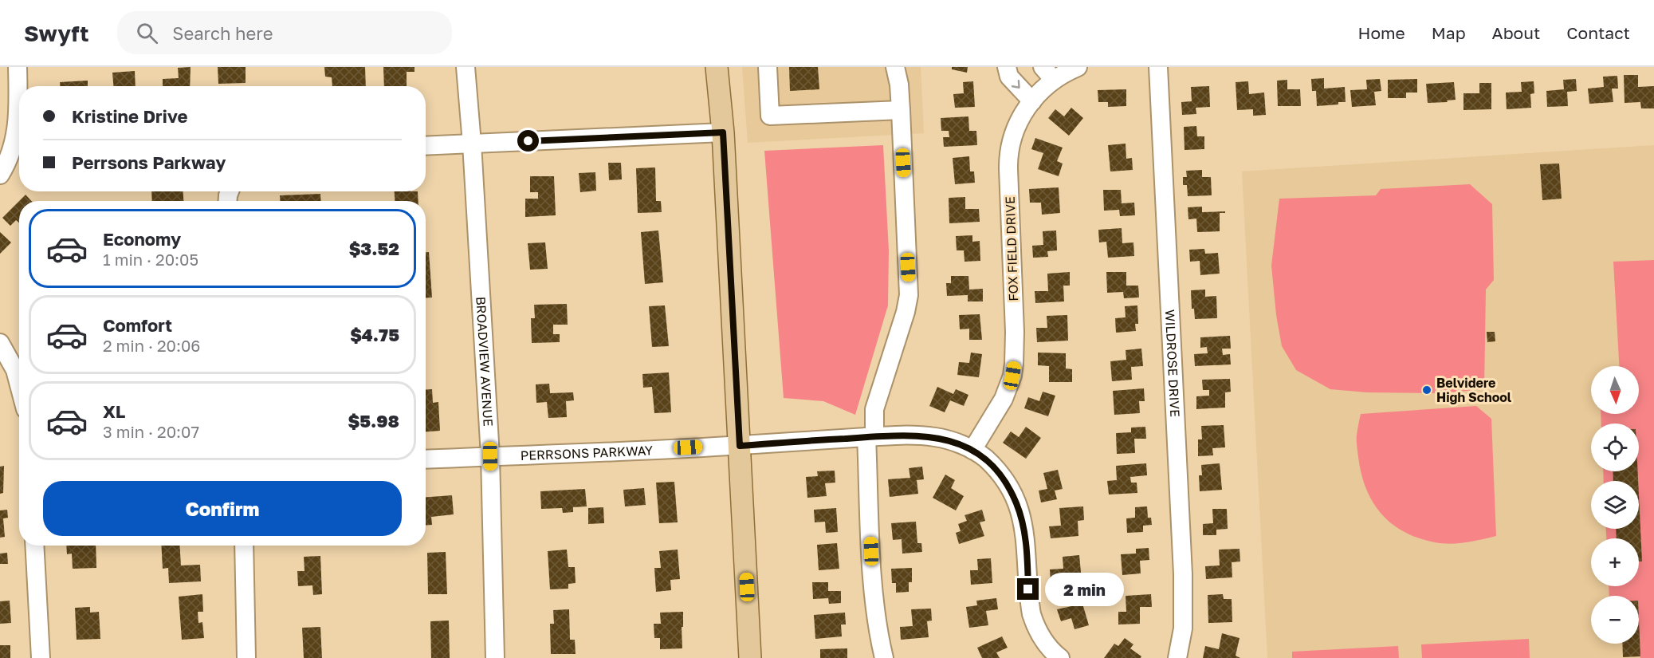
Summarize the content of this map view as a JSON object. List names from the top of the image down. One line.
{"streets":{"street":["FOX FIELD DRIVE","BROADVIEW AVENUE","WILDROSE DRIVE","PERRSONS PARKWAY"]},"crossings":[["FOX FIELD DRIVE","PERRSONS PARKWAY"],["BROADVIEW AVENUE","PERRSONS PARKWAY"]],"places":["Belvidere High School"],"north":"bottom","page":{"header":"Swyft","search":"Search here","nav":["Home","Map","About","Contact"],"banner":["Kristine Drive","Perrsons Parkway"],"list":[{"name":"Economy","note":"1 min · 20:05","value":"$3.52"},{"name":"Comfort","note":"2 min · 20:06","value":"$4.75"},{"name":"XL","note":"3 min · 20:07","value":"$5.98"}],"map_buttons":["+","−"],"buttons":"Confirm","bubble":"2 min"}}
